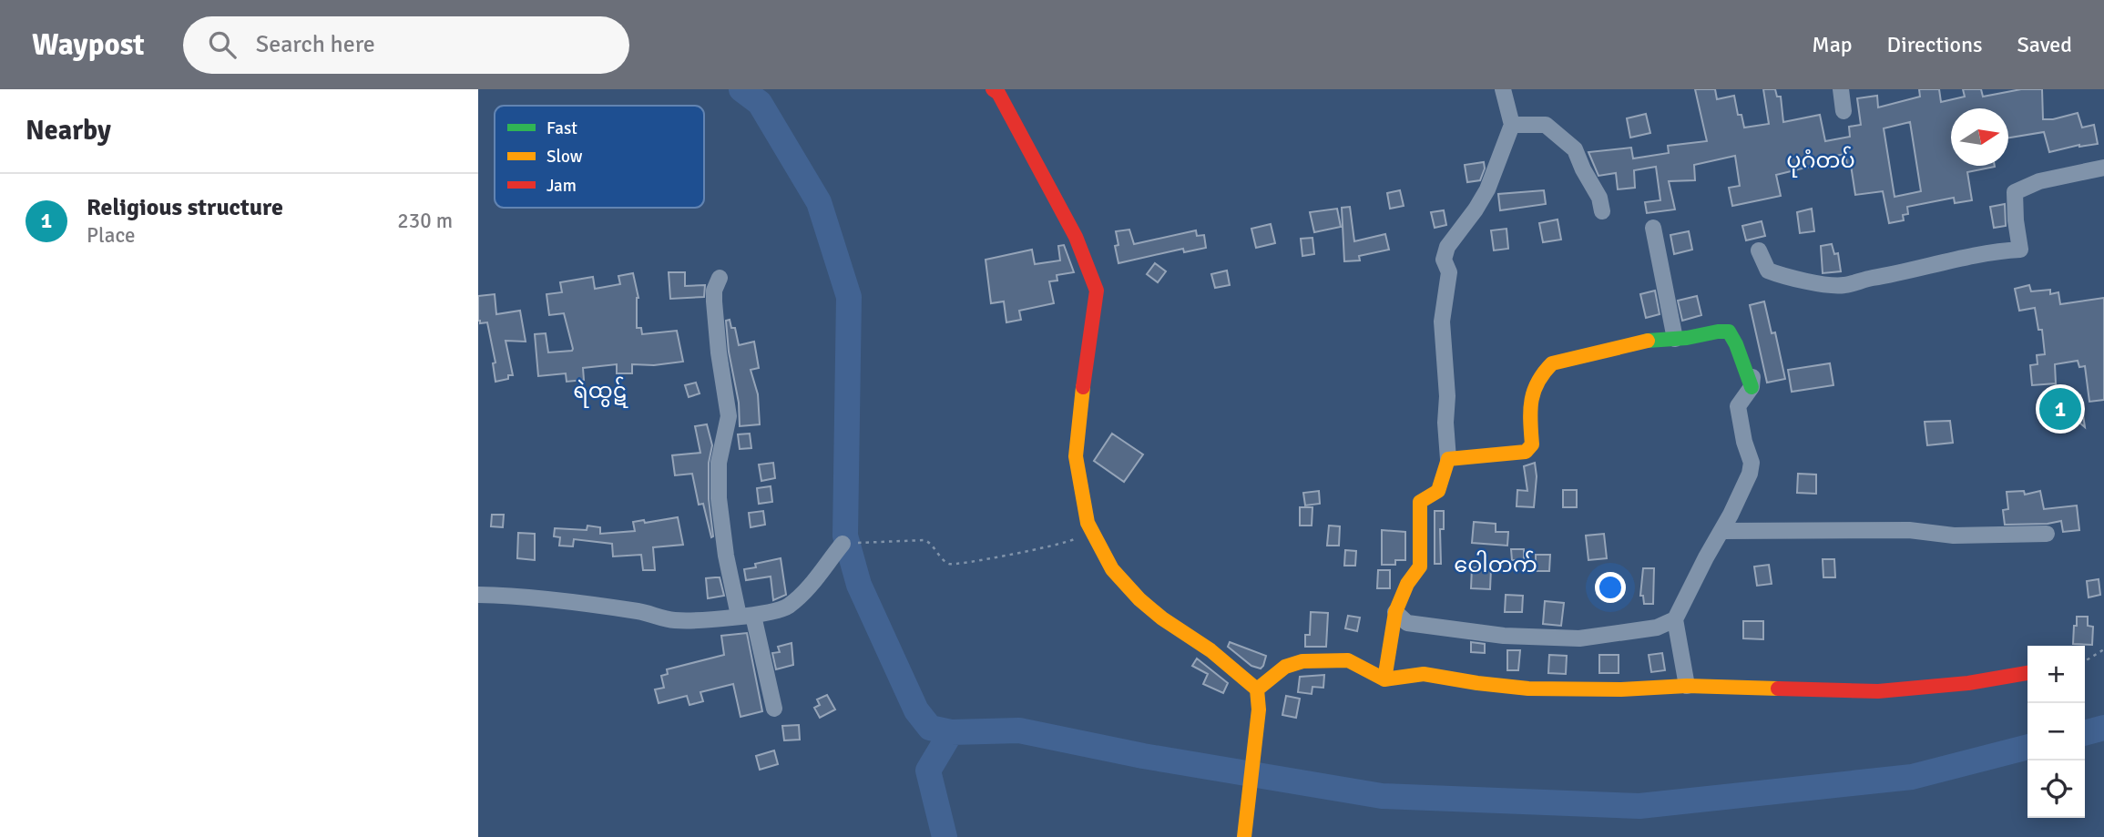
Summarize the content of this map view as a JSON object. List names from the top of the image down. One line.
{"districts":["ပုဂံတပ်","ရဲထွဋ်","ဝေါတက်"],"legend":["Fast","Slow","Jam"],"north":"right","page":{"header":"Waypost","search":"Search here","nav":["Map","Directions","Saved"],"heading":"Nearby","list":[{"mark":"1","name":"Religious structure","note":"Place","value":"230 m"}],"pins":"1","map_buttons":["+","−"]}}
